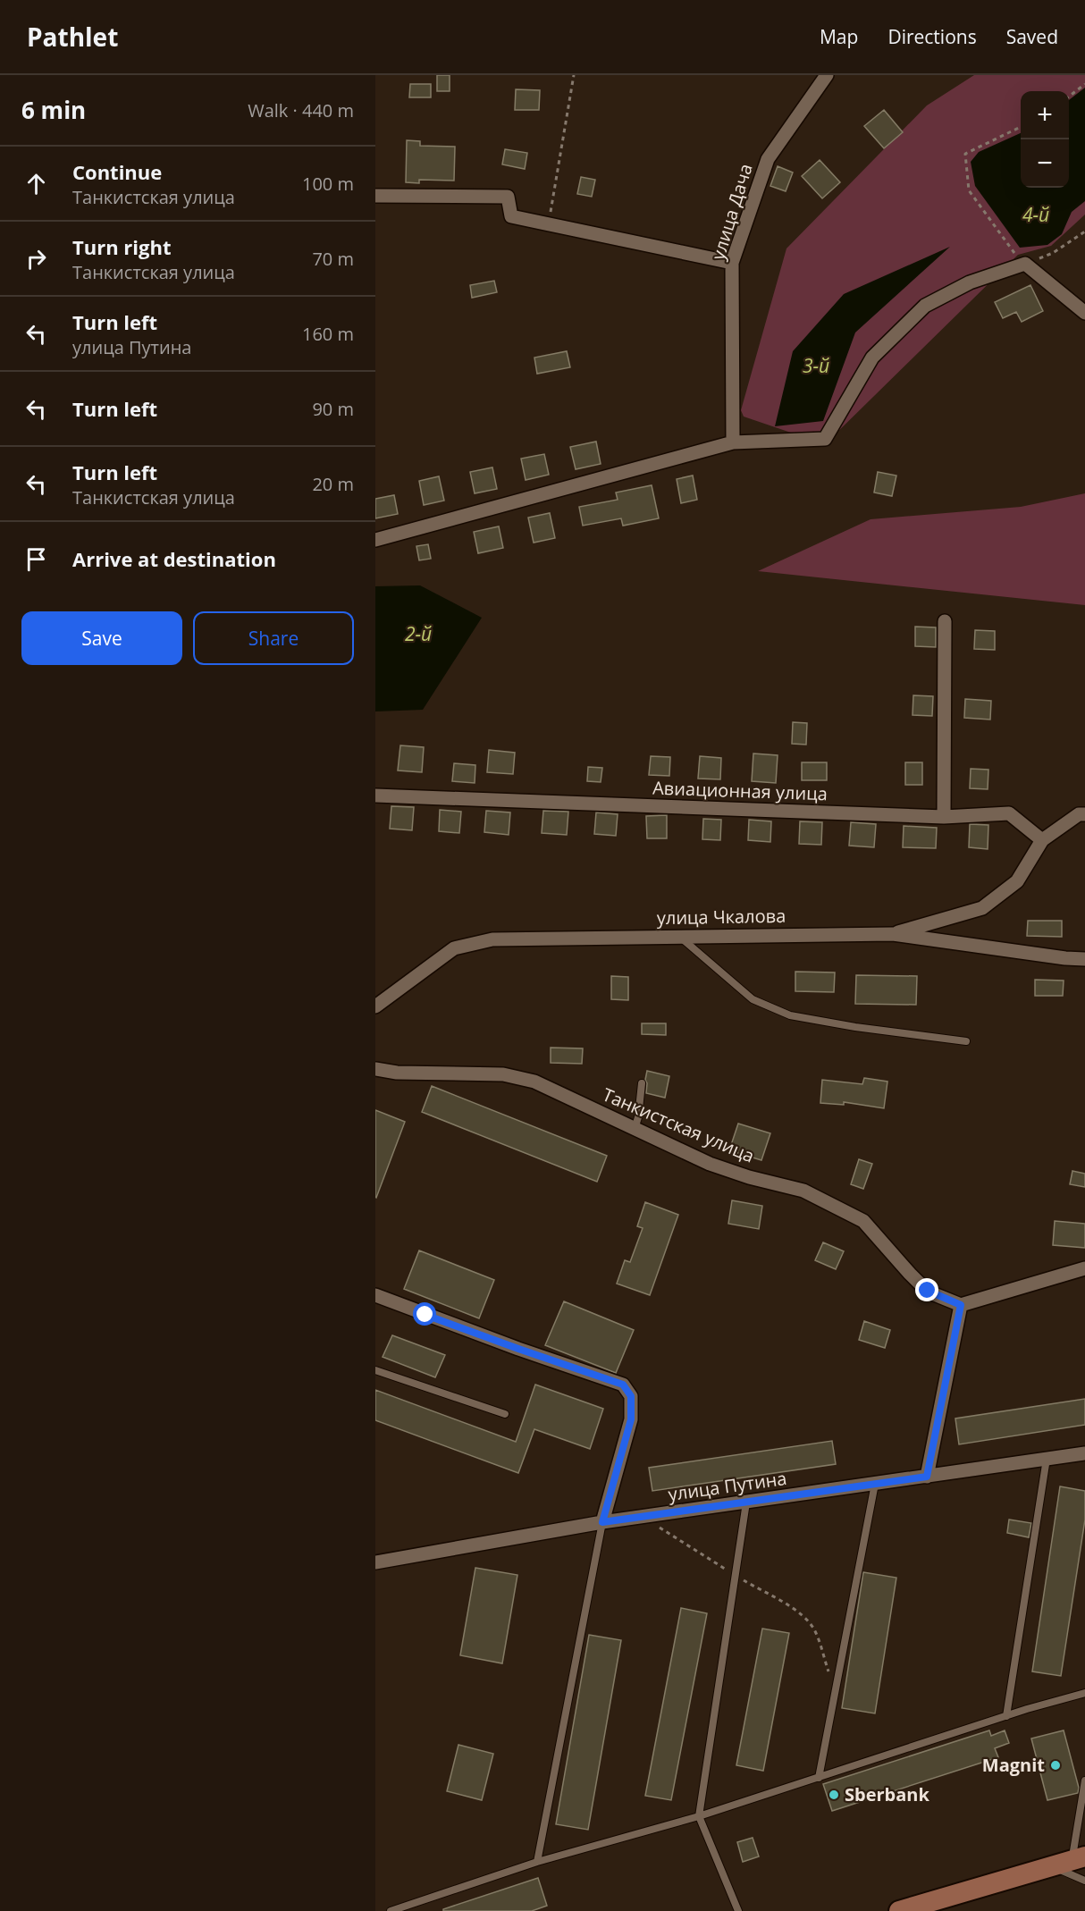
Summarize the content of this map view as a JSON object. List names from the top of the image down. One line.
{"streets":{"street":["улица Дача","Авиационная улица","улица Чкалова","Танкистская улица","улица Путина"]},"water":["4-й","3-й","2-й"],"places":["Magnit","Sberbank"],"page":{"header":"Pathlet","nav":["Map","Directions","Saved"],"heading":["6 min","Walk · 440 m"],"map_buttons":["+","−"],"list":[["Continue","Танкистская улица","100 m"],["Turn right","Танкистская улица","70 m"],["Turn left","улица Путина","160 m"],["Turn left","90 m"],["Turn left","Танкистская улица","20 m"],"Arrive at destination"],"buttons":["Save","Share"]}}
